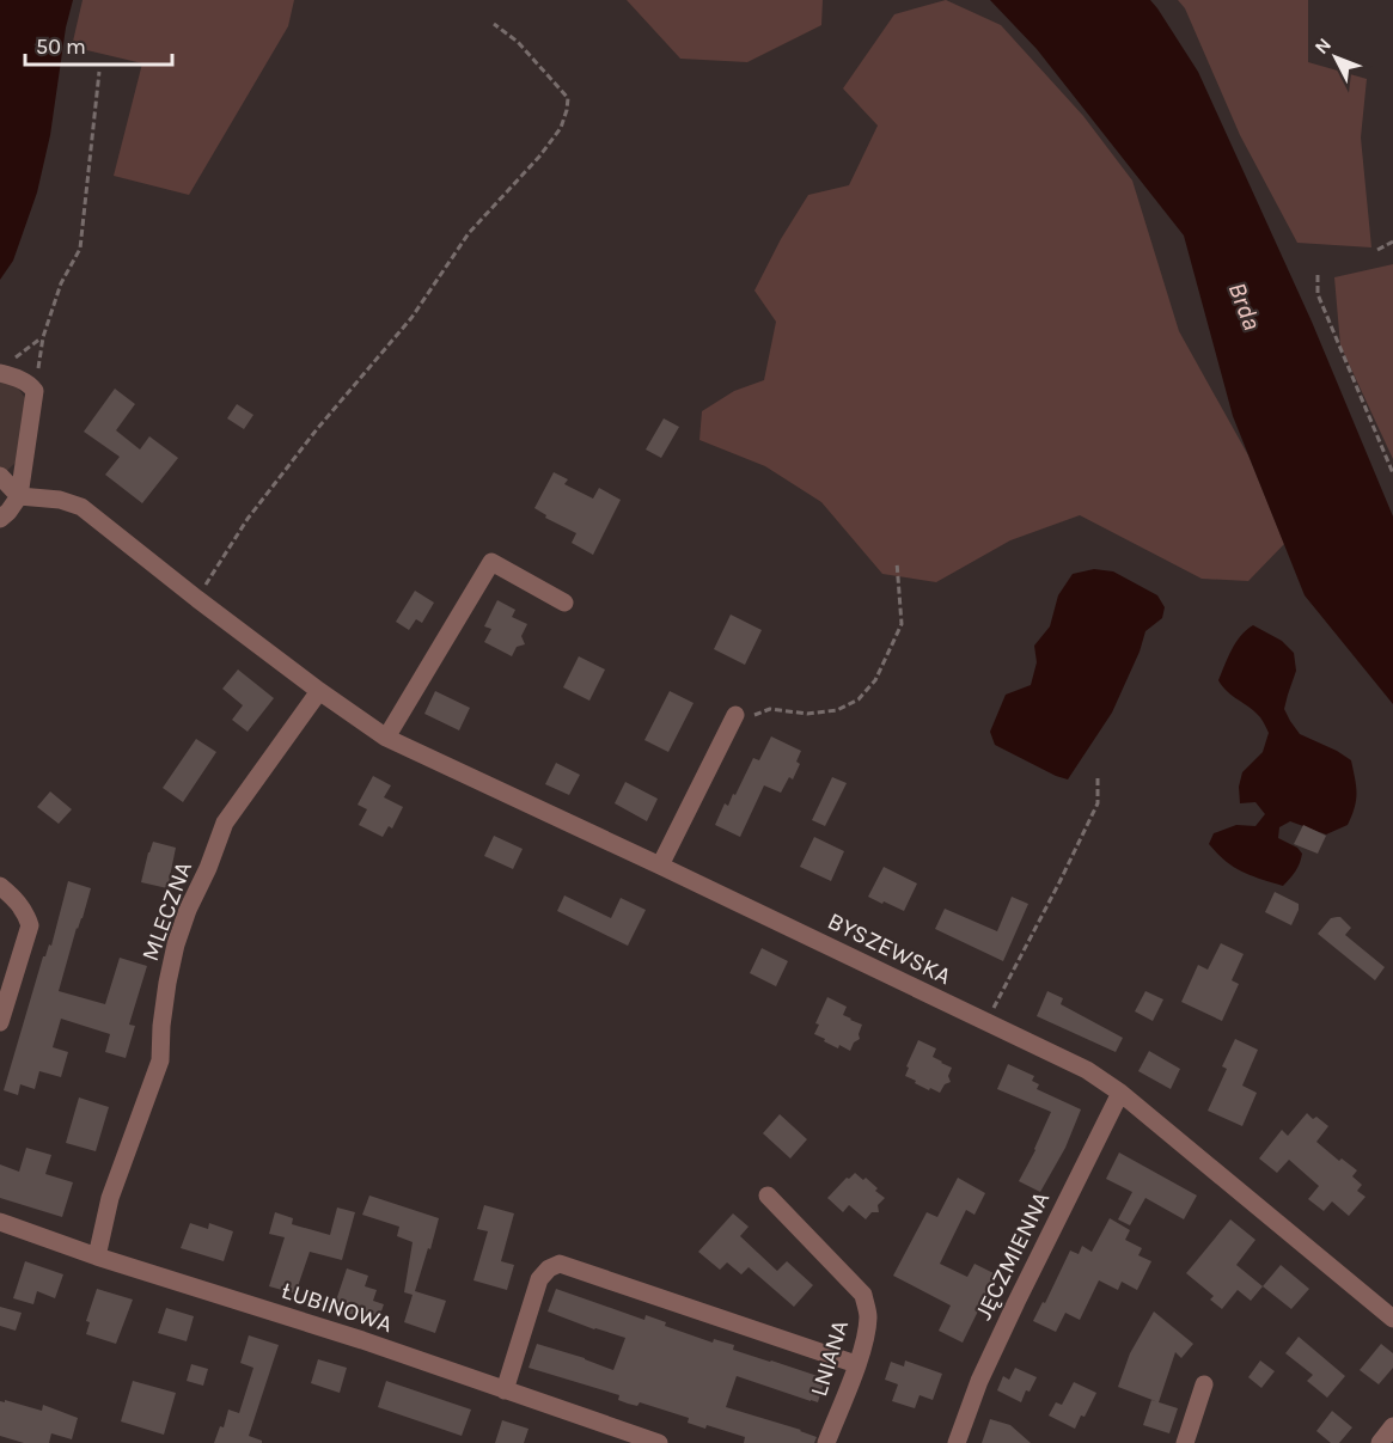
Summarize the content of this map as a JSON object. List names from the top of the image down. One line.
{"streets":{"street":["MLECZNA","BYSZEWSKA","JĘCZMIENNA","ŁUBINOWA","LNIANA"]},"crossings":[["MLECZNA","BYSZEWSKA"],["MLECZNA","ŁUBINOWA"],["BYSZEWSKA","JĘCZMIENNA"]],"water":["Brda"],"scale_bar":"50 m","north":"top left"}
